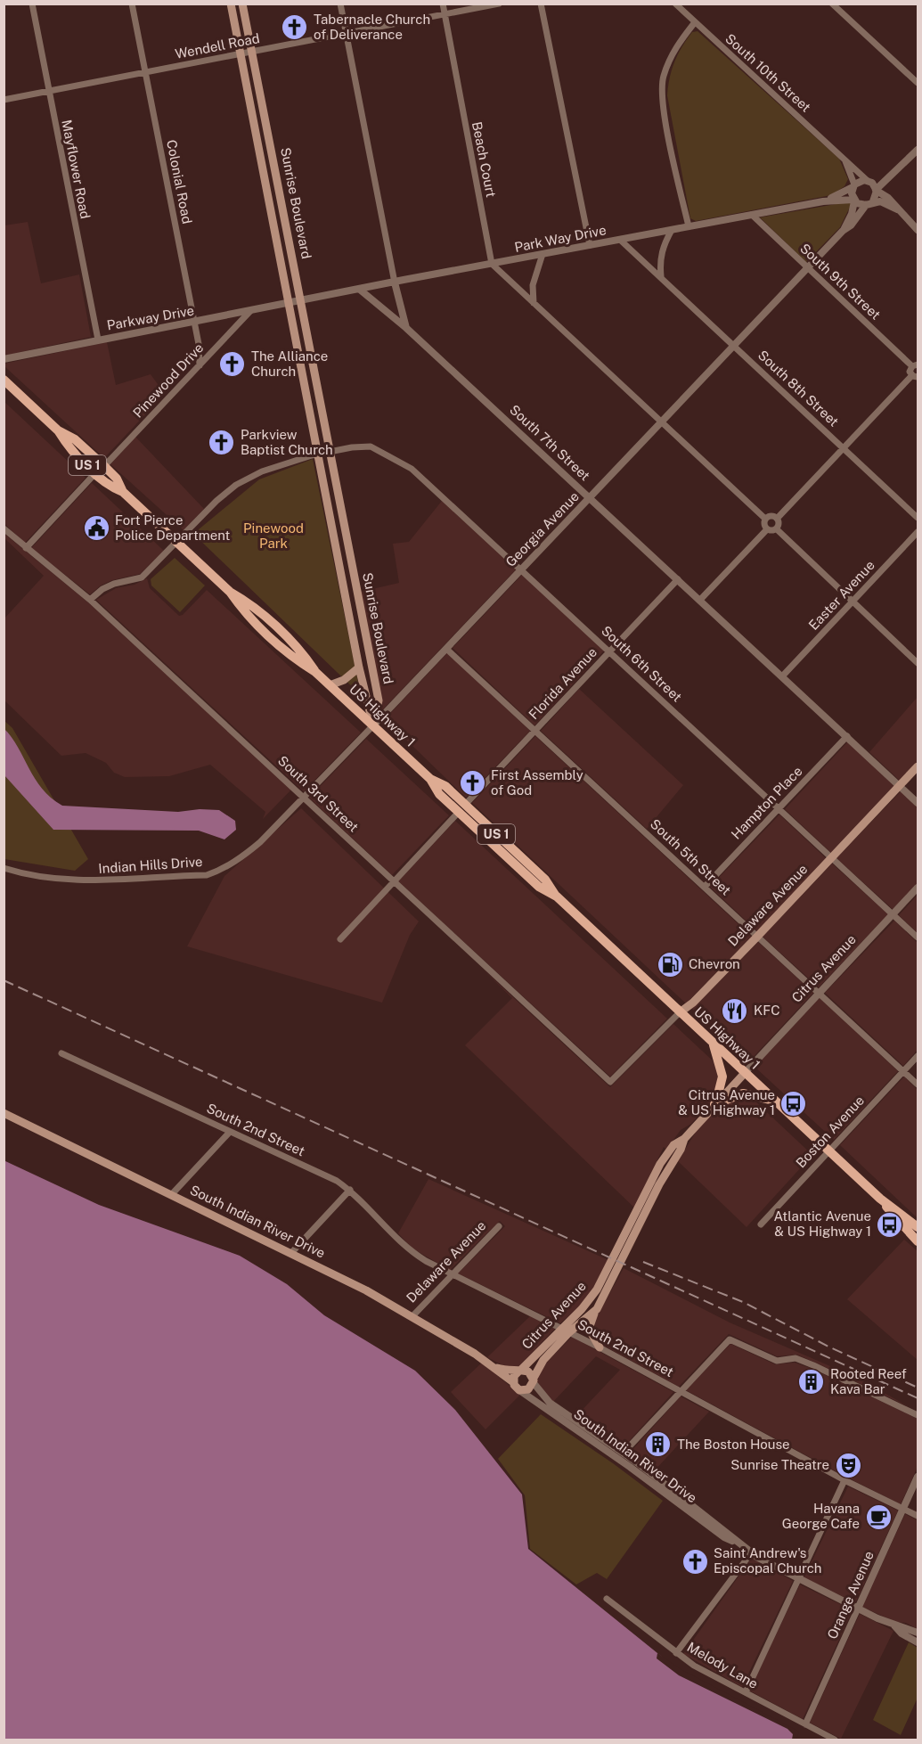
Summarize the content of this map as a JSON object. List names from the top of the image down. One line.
{"streets":{"main road":["Sunrise Boulevard","US 1","US Highway 1","Delaware Avenue","Citrus Avenue","South Indian River Drive"],"street":["Wendell Road","South 10th Street","Beach Court","Mayflower Road","Colonial Road","Park Way Drive","South 9th Street","Parkway Drive","Pinewood Drive","South 8th Street","South 7th Street","Georgia Avenue","Easter Avenue","South 6th Street","Florida Avenue","South 3rd Street","Hampton Place","South 5th Street","Indian Hills Drive","South 2nd Street","Boston Avenue","Orange Avenue","Melody Lane"]},"crossings":[["Wendell Road","Beach Court"],["Wendell Road","Mayflower Road"],["Wendell Road","Colonial Road"],["Wendell Road","Sunrise Boulevard"],["South 10th Street","Park Way Drive"],["South 10th Street","Georgia Avenue"],["Beach Court","Park Way Drive"],["Mayflower Road","Parkway Drive"],["Colonial Road","Parkway Drive"],["Colonial Road","Pinewood Drive"],["Sunrise Boulevard","Park Way Drive"],["Sunrise Boulevard","Parkway Drive"],["Sunrise Boulevard","Georgia Avenue"],["Sunrise Boulevard","South 6th Street"],["Sunrise Boulevard","US Highway 1"],["Park Way Drive","South 9th Street"],["Park Way Drive","Parkway Drive"],["Park Way Drive","South 8th Street"],["Park Way Drive","South 7th Street"],["Park Way Drive","Georgia Avenue"],["South 9th Street","Georgia Avenue"],["Parkway Drive","Pinewood Drive"],["Pinewood Drive","US Highway 1"],["South 8th Street","Georgia Avenue"],["South 7th Street","Georgia Avenue"],["South 7th Street","Easter Avenue"],["South 7th Street","Florida Avenue"],["South 7th Street","Hampton Place"],["South 7th Street","Delaware Avenue"],["Georgia Avenue","South 6th Street"],["Georgia Avenue","US Highway 1"],["Georgia Avenue","South 3rd Street"],["Georgia Avenue","South 5th Street"],["Georgia Avenue","Indian Hills Drive"],["South 6th Street","Florida Avenue"],["South 6th Street","US Highway 1"],["South 6th Street","South 3rd Street"],["South 6th Street","Hampton Place"],["South 6th Street","Delaware Avenue"],["South 6th Street","Citrus Avenue"],["Florida Avenue","US Highway 1"],["Florida Avenue","South 3rd Street"],["Florida Avenue","South 5th Street"],["US Highway 1","Delaware Avenue"],["US Highway 1","Citrus Avenue"],["US Highway 1","Boston Avenue"],["South 3rd Street","Indian Hills Drive"],["South 3rd Street","Delaware Avenue"],["Hampton Place","South 5th Street"],["South 5th Street","Delaware Avenue"],["South 5th Street","Citrus Avenue"],["South 5th Street","Boston Avenue"],["Delaware Avenue","South 2nd Street"],["Delaware Avenue","South Indian River Drive"],["Citrus Avenue","South 2nd Street"],["Citrus Avenue","South Indian River Drive"],["South 2nd Street","Orange Avenue"],["South Indian River Drive","Orange Avenue"],["Orange Avenue","Melody Lane"]],"parks":["Pinewood Park"],"places":{"church":["Tabernacle Church of Deliverance","The Alliance Church","Parkview Baptist Church","First Assembly of God","Saint Andrew's Episcopal Church"],"public building":["Fort Pierce Police Department"],"fuel station":["Chevron"],"restaurant":["KFC"],"bus stop":["Citrus Avenue & US Highway 1","Atlantic Avenue & US Highway 1"],"building":["Rooted Reef Kava Bar","The Boston House"],"theatre":["Sunrise Theatre"],"cafe":["Havana George Cafe"]}}
